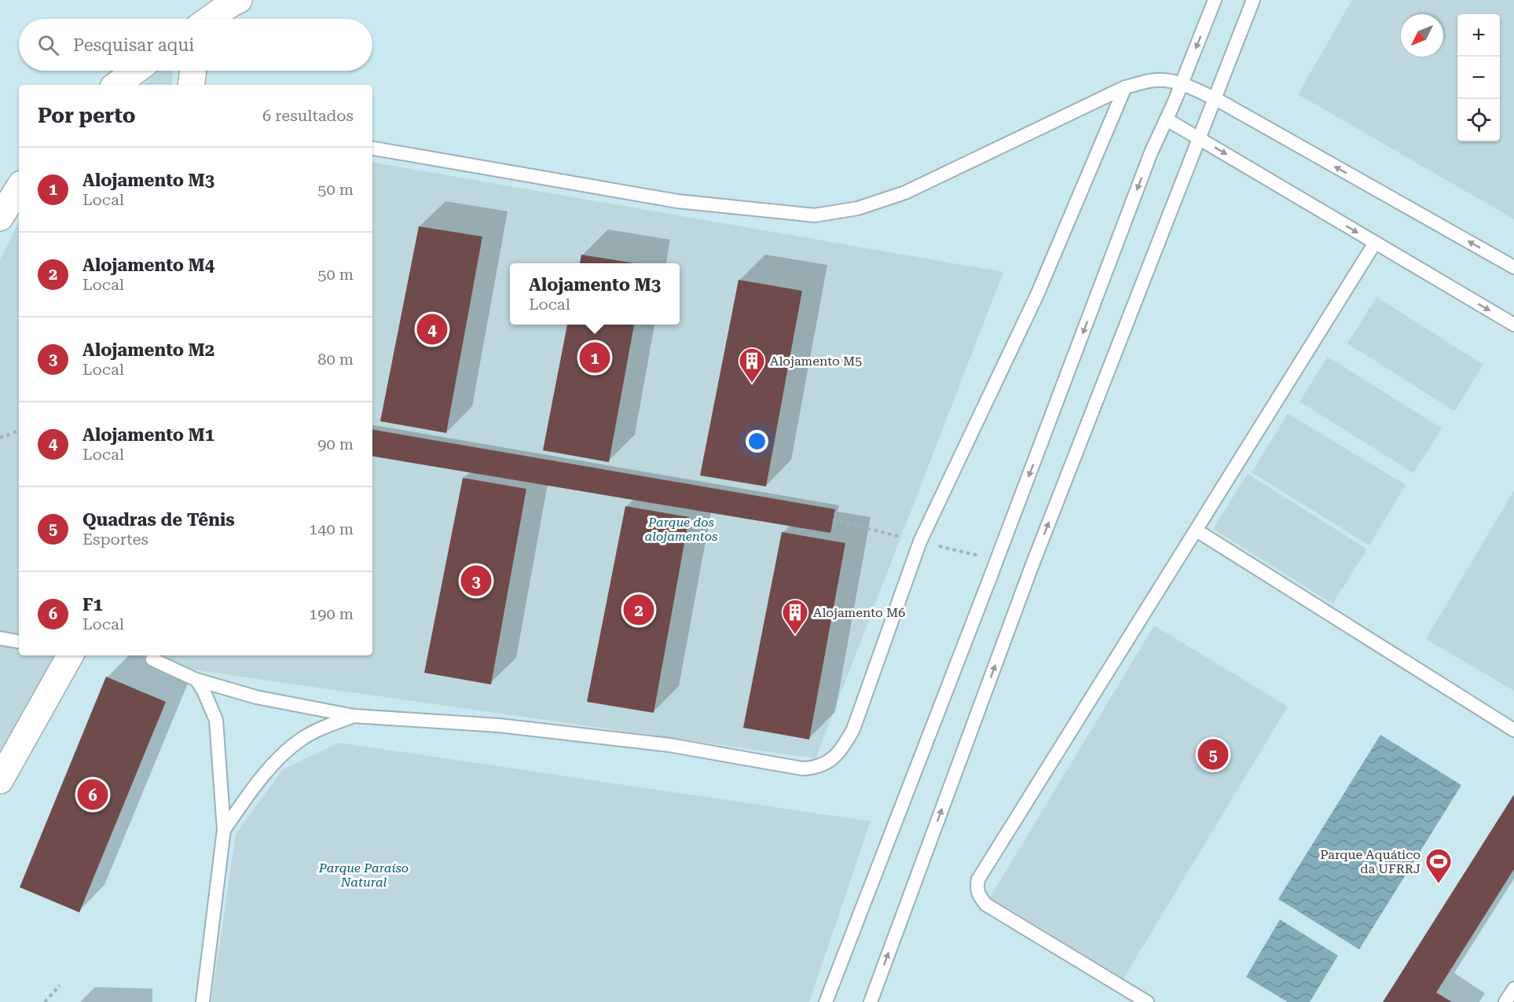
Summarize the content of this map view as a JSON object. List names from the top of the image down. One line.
{"parks":["Parque dos alojamentos","Parque Paraíso Natural"],"places":{"building":["Alojamento M5","Alojamento M6"],"sports":["Parque Aquático da UFRRJ"]},"north":"bottom left","page":{"map_buttons":["+","−"],"search":"Pesquisar aqui","heading":["Por perto","6 resultados"],"list":[{"mark":"1","name":"Alojamento M3","note":"Local","value":"50 m"},{"mark":"2","name":"Alojamento M4","note":"Local","value":"50 m"},{"mark":"3","name":"Alojamento M2","note":"Local","value":"80 m"},{"mark":"4","name":"Alojamento M1","note":"Local","value":"90 m"},{"mark":"5","name":"Quadras de Tênis","note":"Esportes","value":"140 m"},{"mark":"6","name":"F1","note":"Local","value":"190 m"}],"popup":["Alojamento M3","Local"],"pins":["4","1","3","2","5","6"]}}
